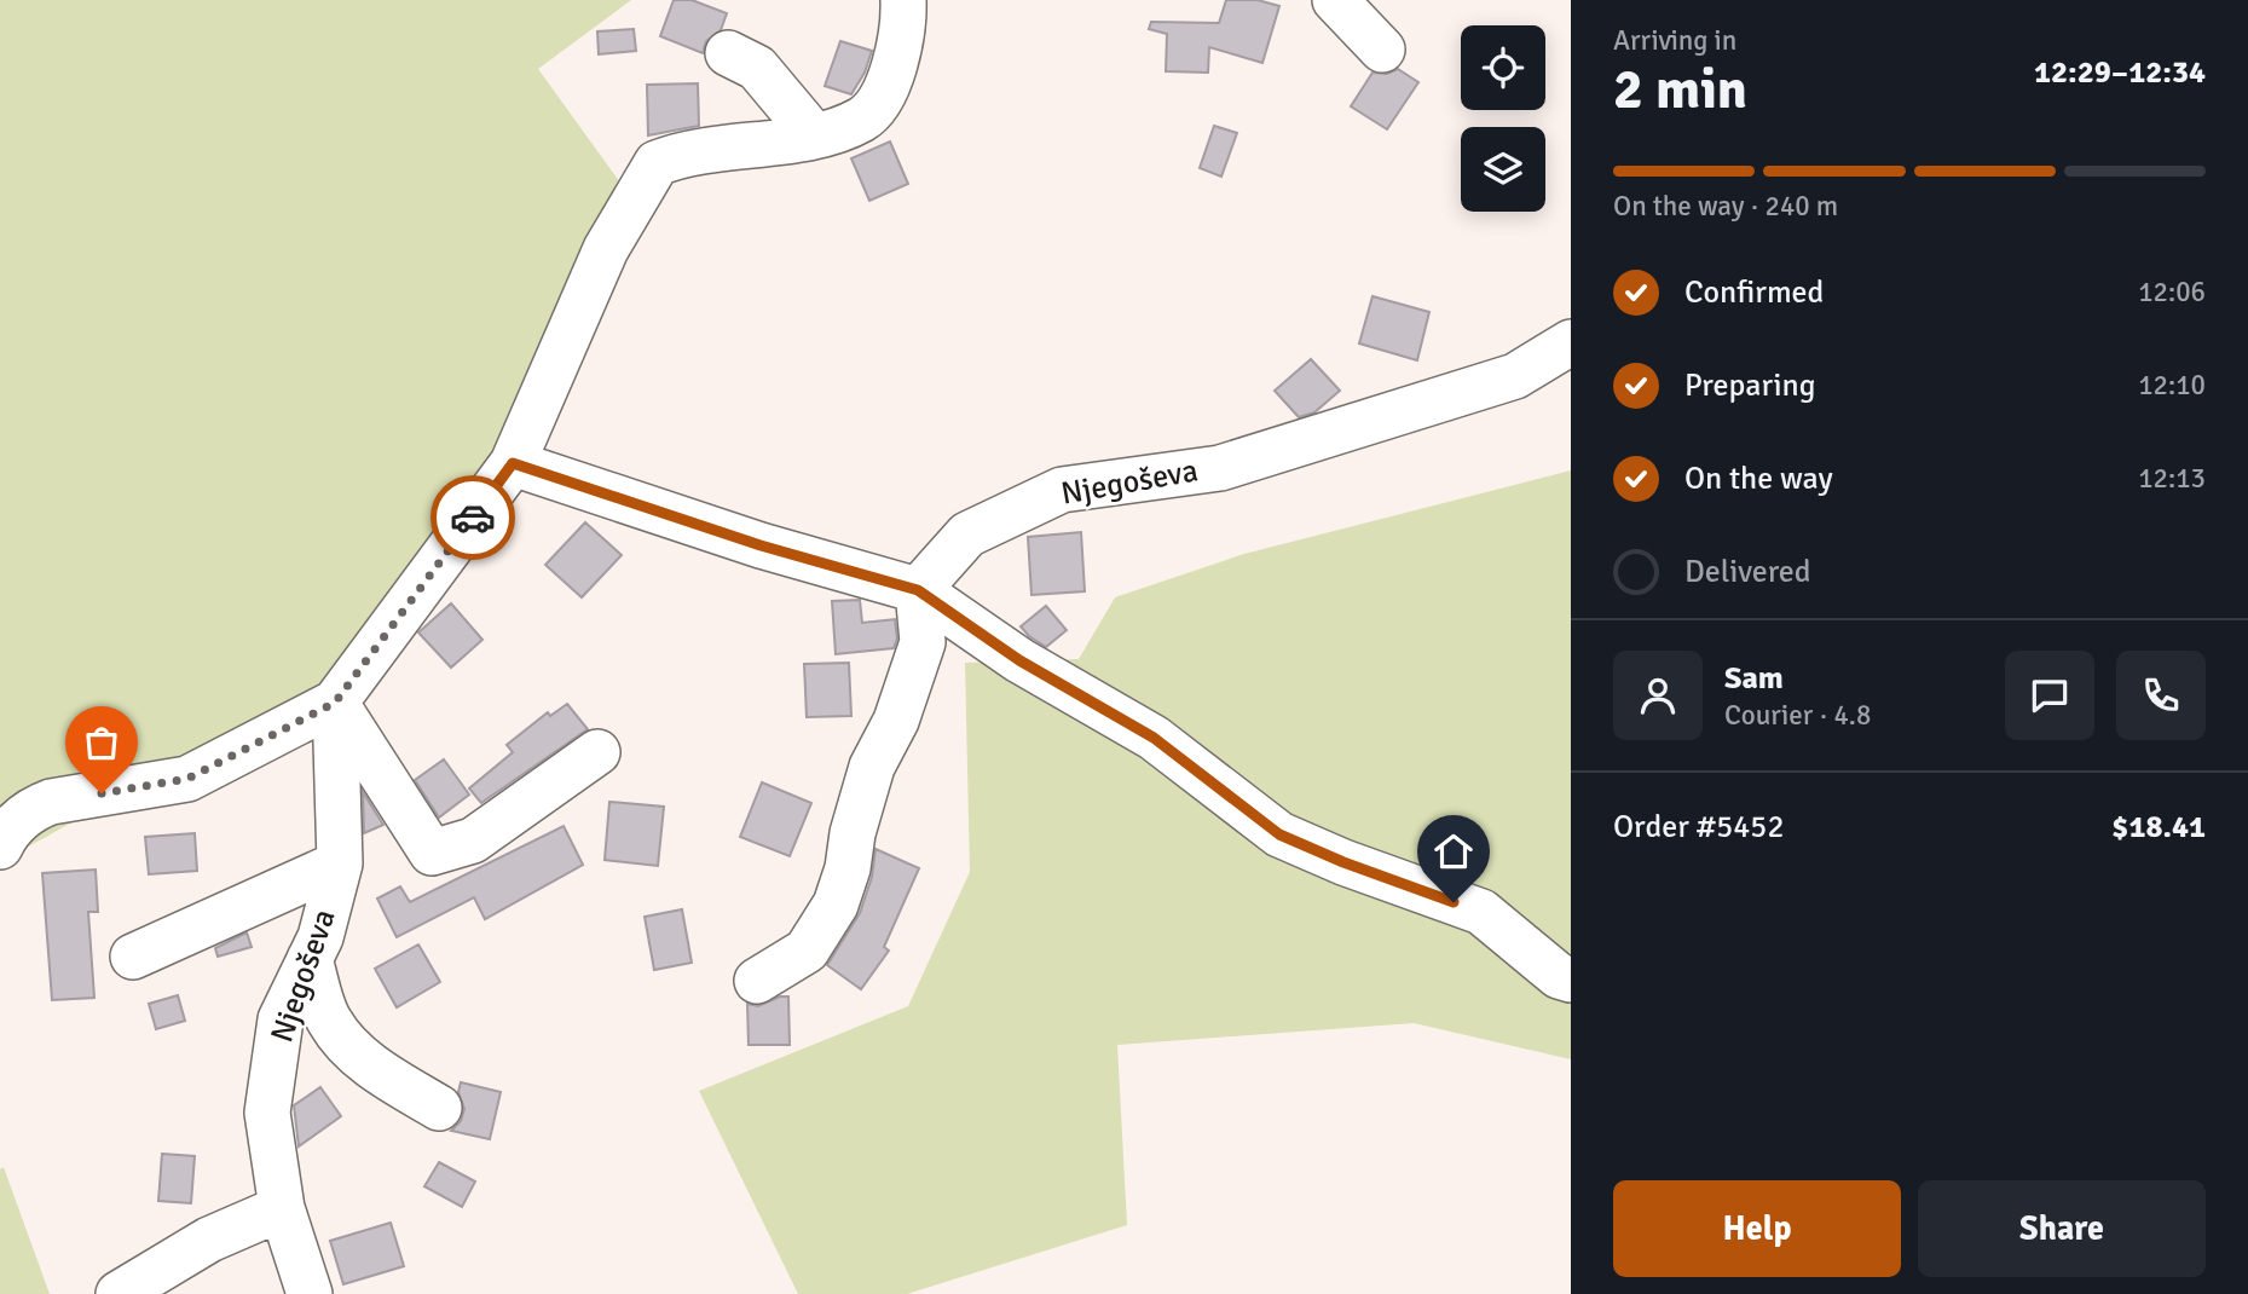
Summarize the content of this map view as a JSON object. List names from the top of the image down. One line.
{"streets":{"street":["Njegoševa"]},"page":{"heading":["2 min","Arriving in","12:29–12:34"],"panel":["Sam","Courier · 4.8","Order #5452","$18.41"],"bar":"On the way · 240 m","list":[["Confirmed","12:06"],["Preparing","12:10"],["On the way","12:13"],"Delivered"],"buttons":["Help","Share"]}}
